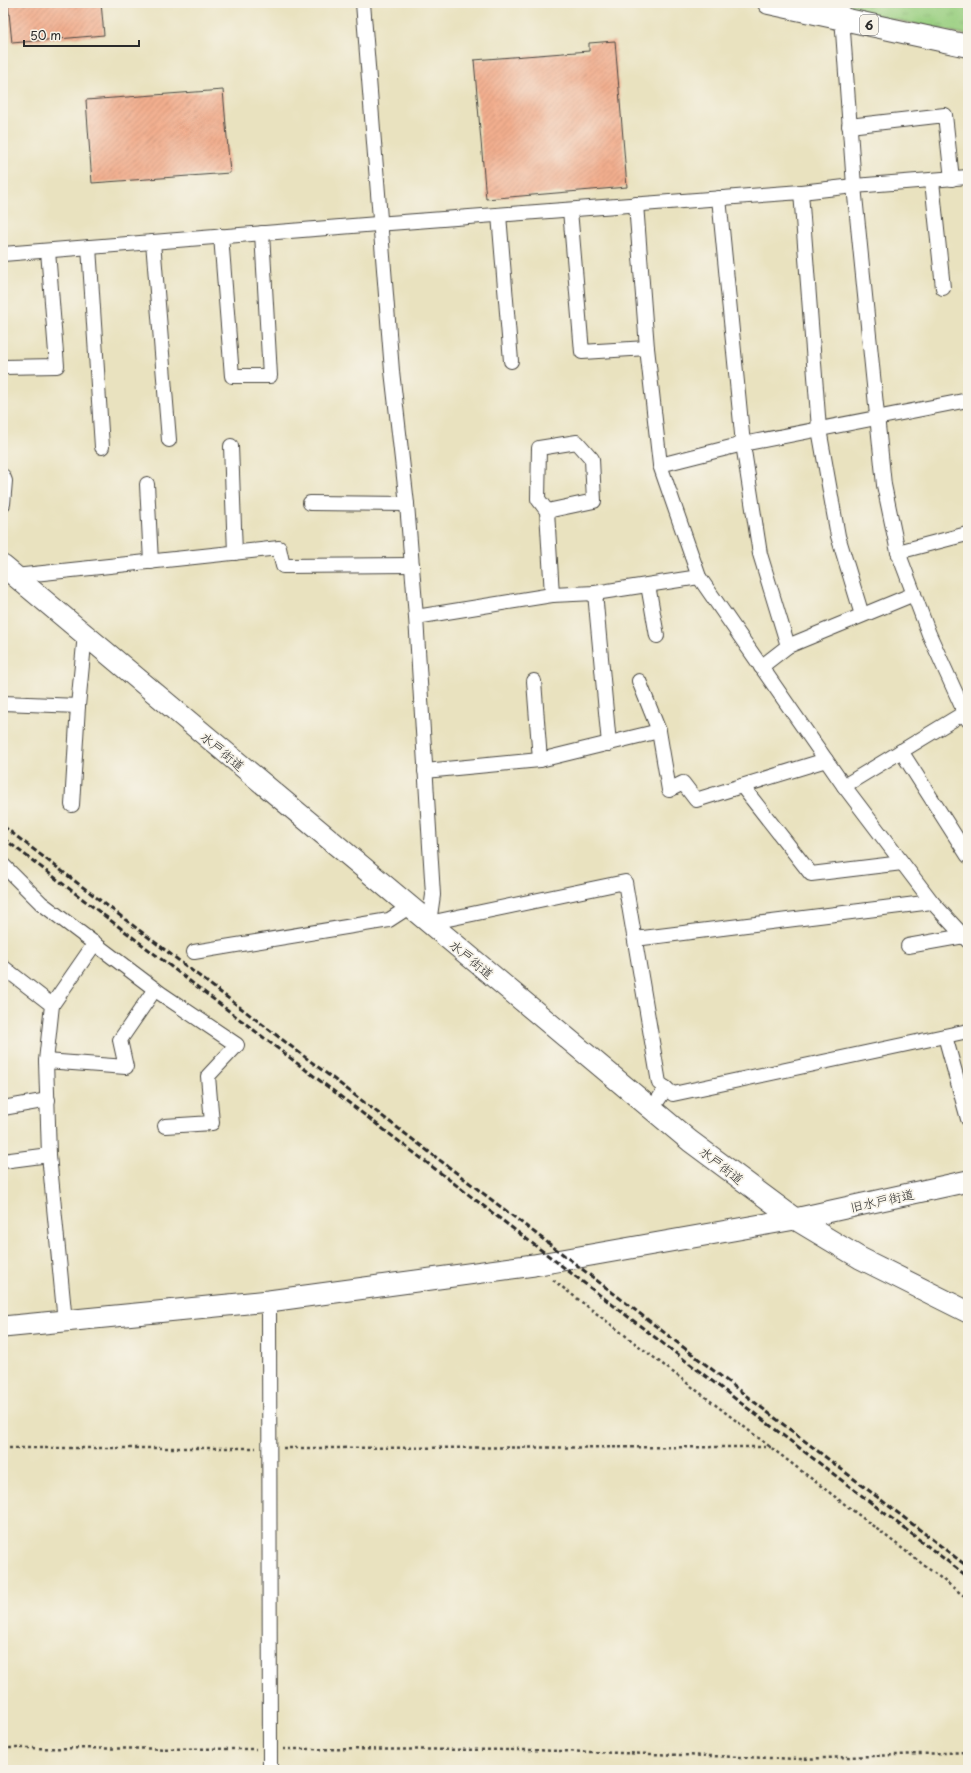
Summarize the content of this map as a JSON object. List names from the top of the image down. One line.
{"streets":{"highway":["6"],"main road":["水戸街道","旧水戸街道"]},"crossings":[["水戸街道","旧水戸街道"]],"scale_bar":"50 m"}
